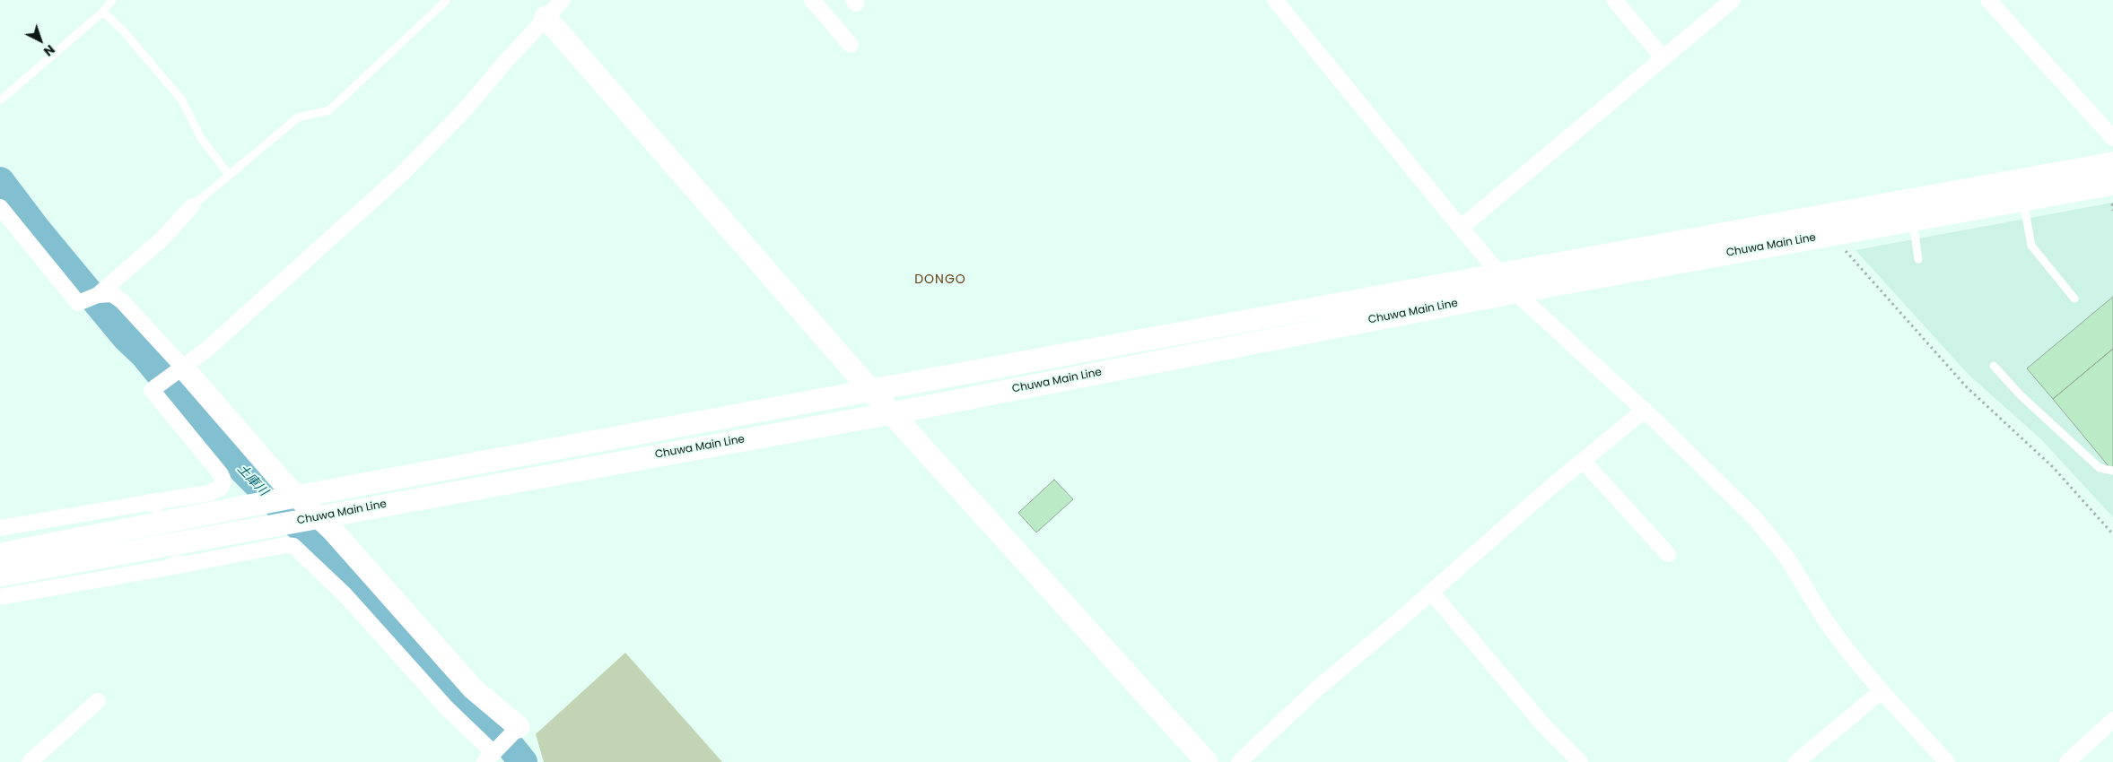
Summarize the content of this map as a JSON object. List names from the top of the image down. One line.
{"streets":{"main road":["Chuwa Main Line"]},"districts":["DONGO"],"water":["土庫川"],"north":"bottom right"}
